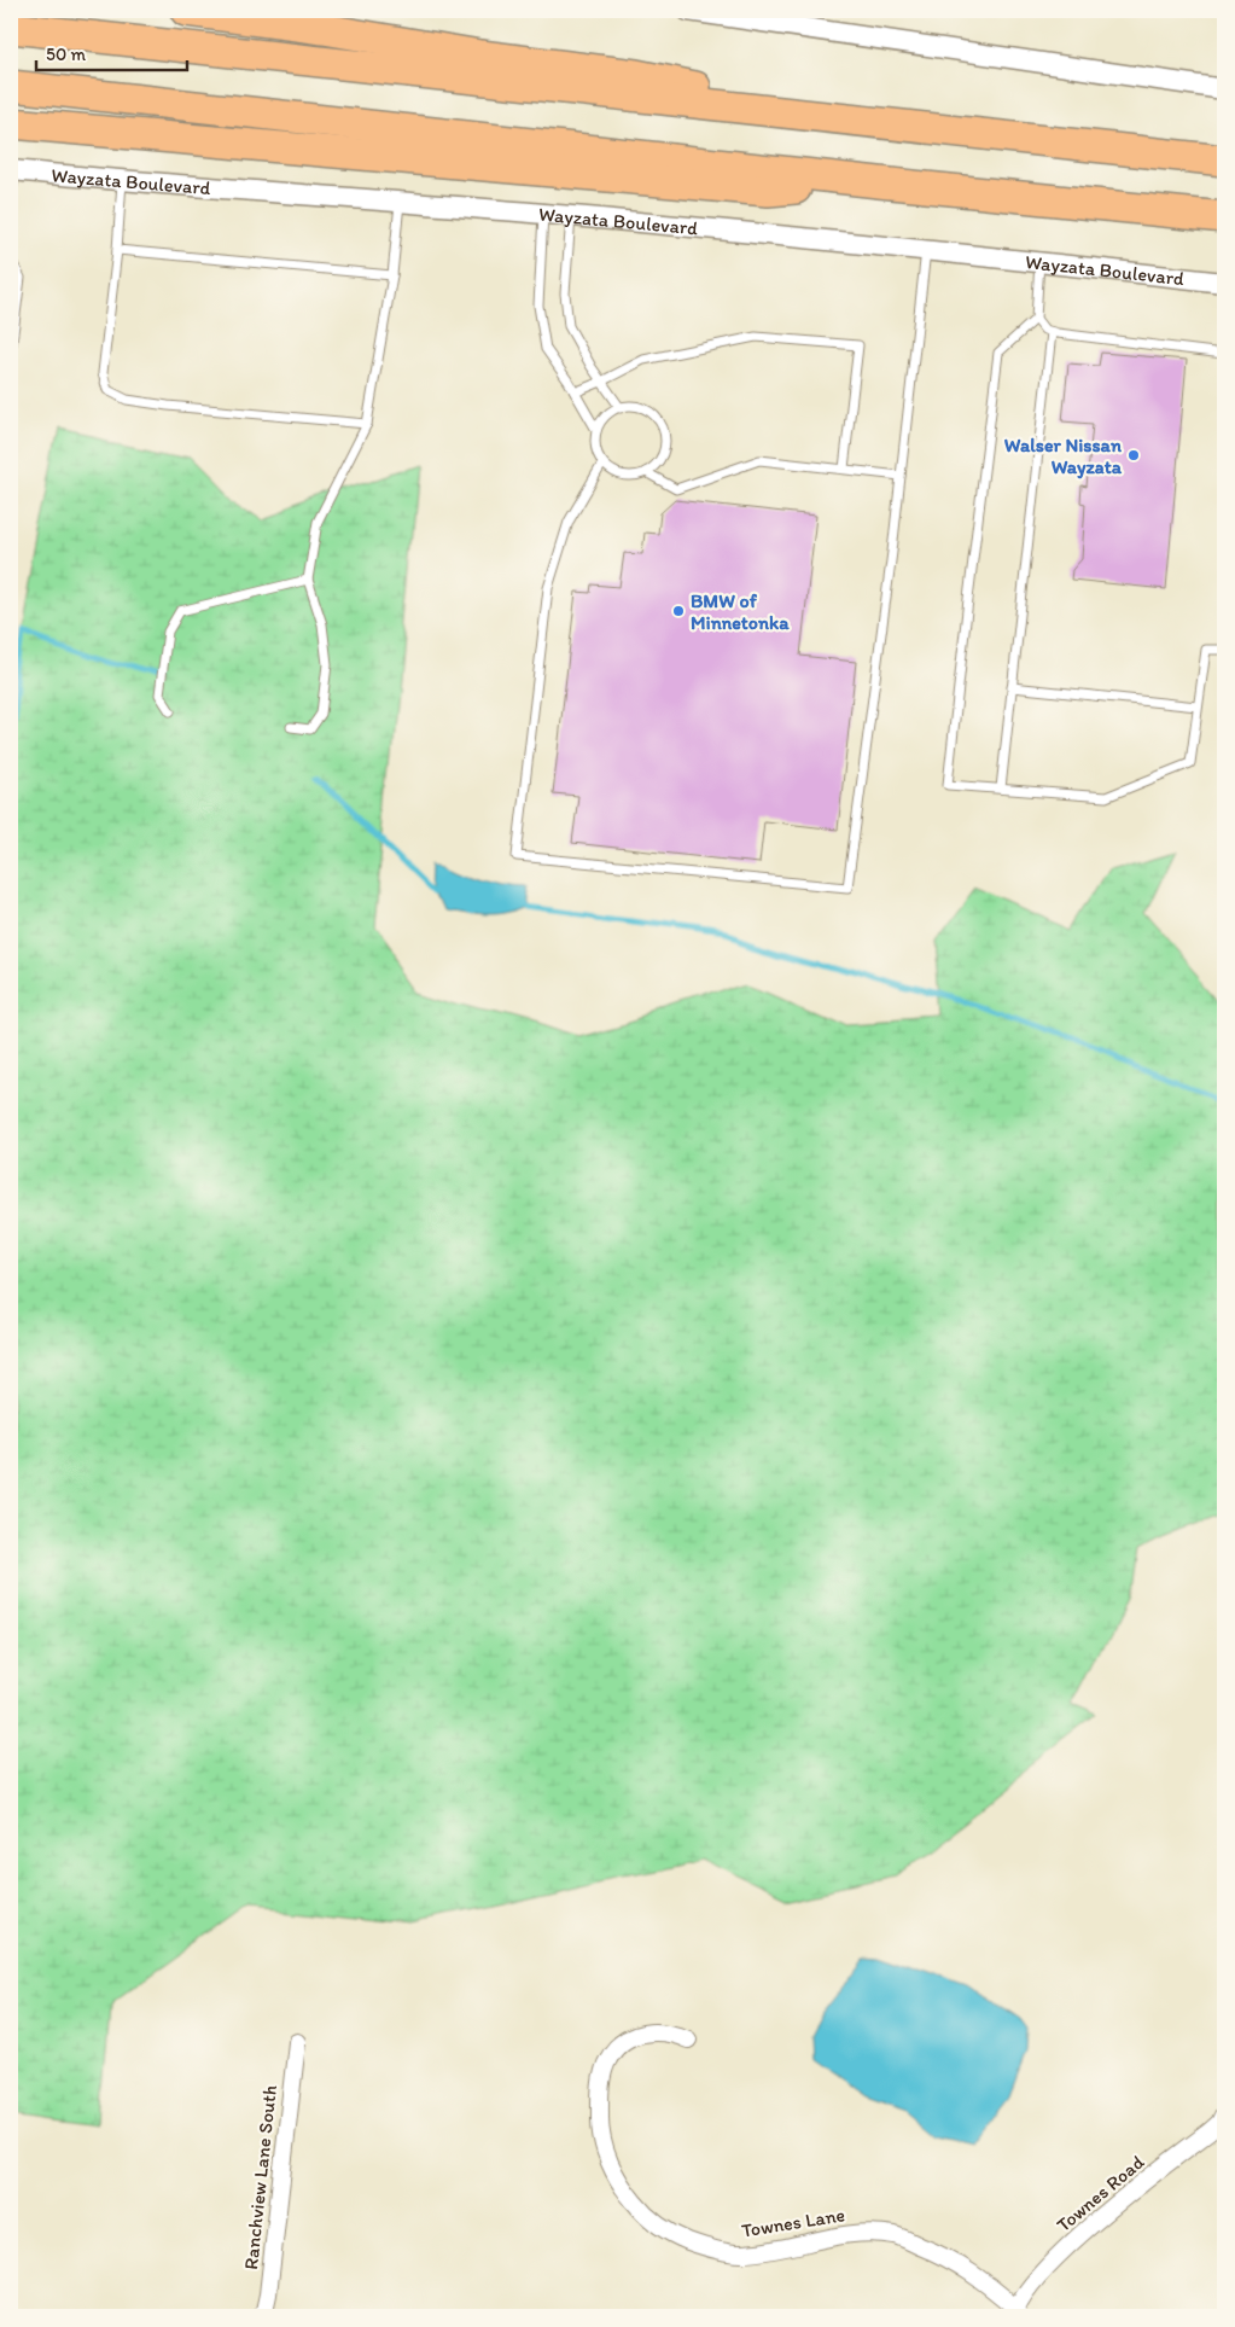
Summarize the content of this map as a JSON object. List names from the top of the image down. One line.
{"streets":{"street":["Wayzata Boulevard","Ranchview Lane South","Townes Road","Townes Lane"]},"crossings":[["Townes Road","Townes Lane"]],"places":["Walser Nissan Wayzata","BMW of Minnetonka"],"scale_bar":"50 m"}
